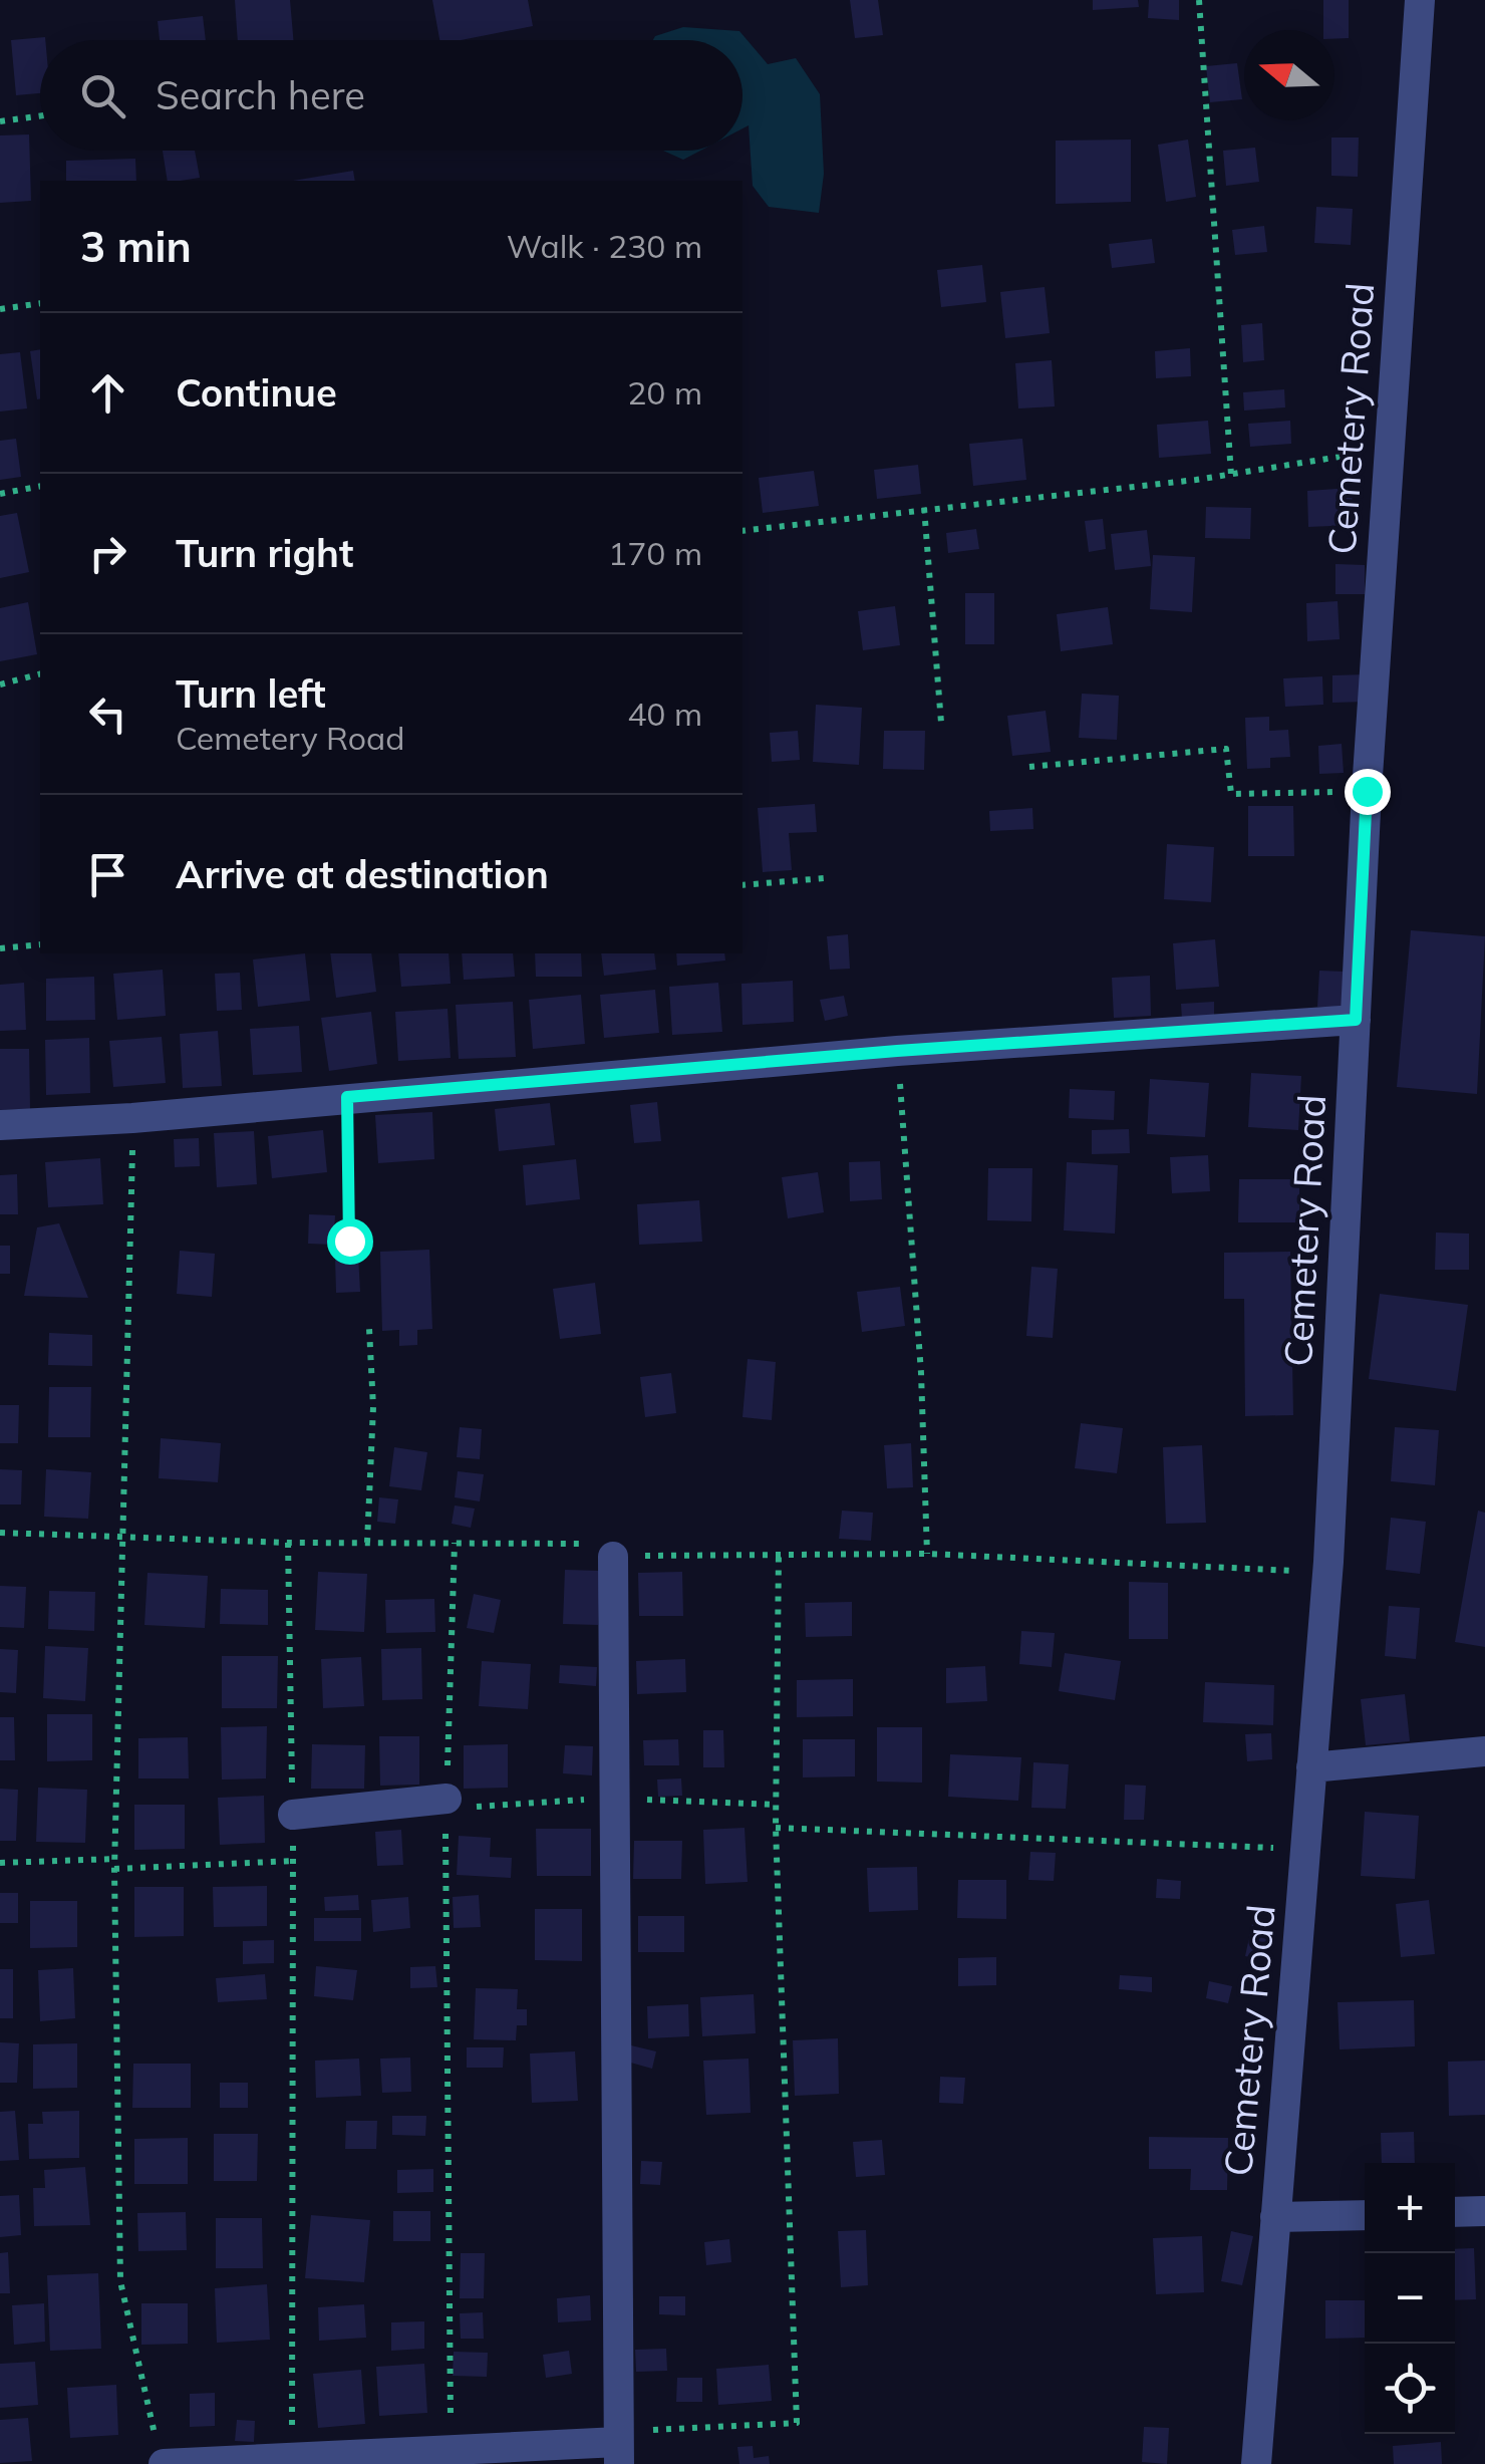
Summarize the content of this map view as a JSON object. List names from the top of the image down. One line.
{"streets":{"street":["Cemetery Road"]},"north":"left","page":{"search":"Search here","heading":["3 min","Walk · 230 m"],"list":[["Continue","20 m"],["Turn right","170 m"],["Turn left","Cemetery Road","40 m"],"Arrive at destination"],"map_buttons":["+","−"]}}
